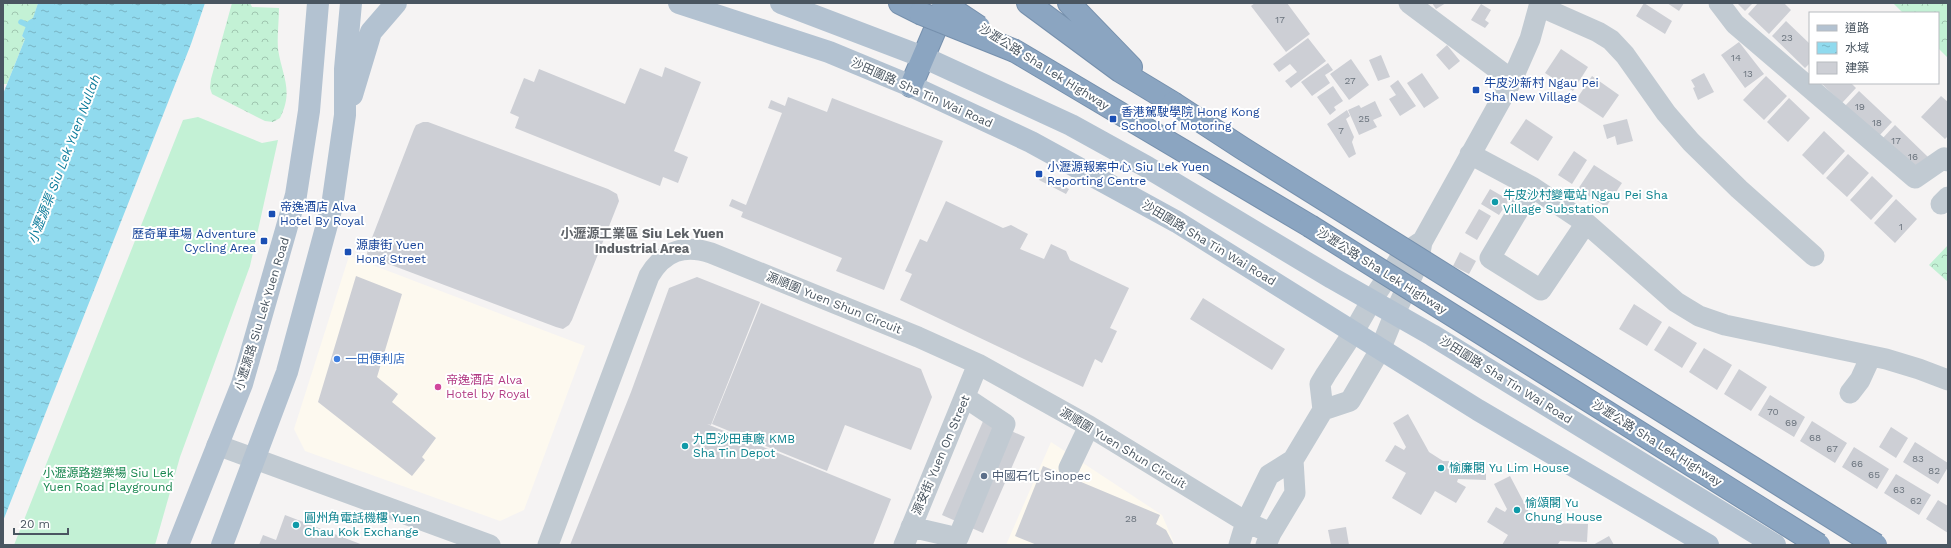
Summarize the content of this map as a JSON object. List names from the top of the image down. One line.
{"streets":{"highway":["沙瀝公路 Sha Lek Highway"],"main road":["沙田圍路 Sha Tin Wai Road","小瀝源路 Siu Lek Yuen Road"],"street":["源順圍 Yuen Shun Circuit","源安街 Yuen On Street"]},"crossings":[["源順圍 Yuen Shun Circuit","源安街 Yuen On Street"]],"districts":["小瀝源工業區 Siu Lek Yuen Industrial Area"],"water":["小瀝源渠 Siu Lek Yuen Nullah"],"parks":["小瀝源路遊樂場 Siu Lek Yuen Road Playground"],"places":{"transit":["牛皮沙新村 Ngau Pei Sha New Village","香港駕駛學院 Hong Kong School of Motoring","小瀝源報案中心 Siu Lek Yuen Reporting Centre","帝逸酒店 Alva Hotel By Royal","歷奇單車場 Adventure Cycling Area","源康街 Yuen Hong Street"],"other":["牛皮沙村變電站 Ngau Pei Sha Village Substation","一田便利店","帝逸酒店 Alva Hotel by Royal","九巴沙田車廠 KMB Sha Tin Depot","愉廉閣 Yu Lim House","中國石化 Sinopec","愉頌閣 Yu Chung House","圓州角電話機樓 Yuen Chau Kok Exchange"]},"house_numbers":["17","23","14","13","27","19","25","18","7","17","16","1","70","69","68","67","83","66","82","65","63","62","28"],"legend":["道路","水域","建築"],"scale_bar":"20 m"}
